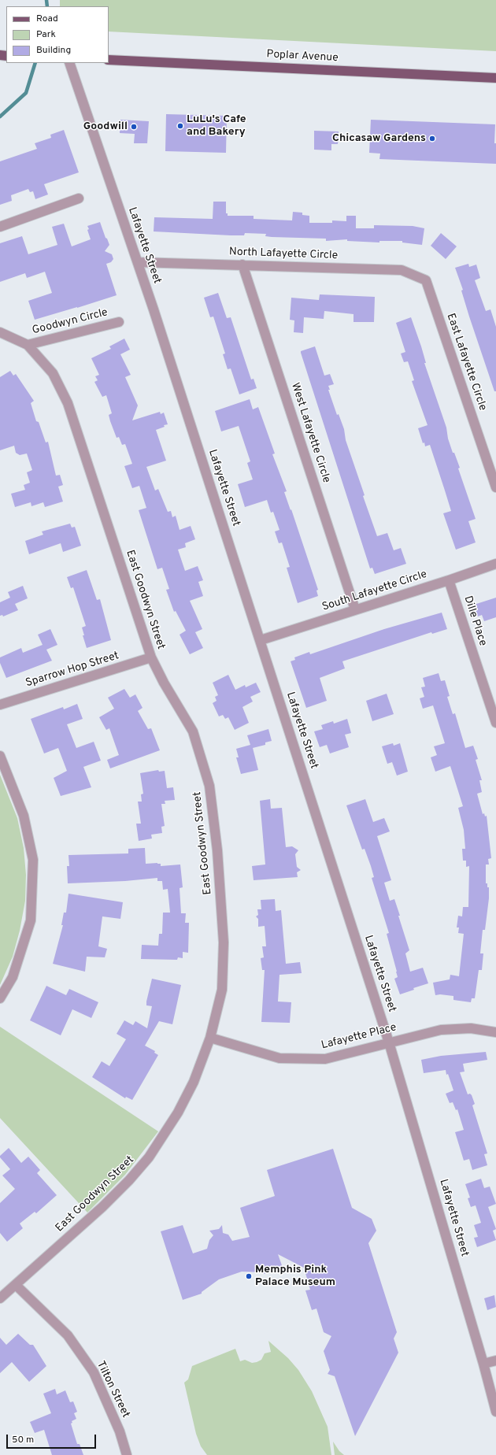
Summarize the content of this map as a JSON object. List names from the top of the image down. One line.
{"streets":{"main road":["Poplar Avenue"],"street":["Lafayette Street","North Lafayette Circle","Goodwyn Circle","East Lafayette Circle","West Lafayette Circle","South Lafayette Circle","East Goodwyn Street","Dille Place","Sparrow Hop Street","Lafayette Place","Tilton Street"]},"crossings":[["Lafayette Street","North Lafayette Circle"],["Lafayette Street","South Lafayette Circle"],["Lafayette Street","Lafayette Place"],["North Lafayette Circle","East Lafayette Circle"],["North Lafayette Circle","West Lafayette Circle"],["Goodwyn Circle","East Goodwyn Street"],["West Lafayette Circle","South Lafayette Circle"],["South Lafayette Circle","Dille Place"],["East Goodwyn Street","Sparrow Hop Street"],["East Goodwyn Street","Lafayette Place"],["East Goodwyn Street","Tilton Street"]],"places":["LuLu's Cafe and Bakery","Goodwill","Chicasaw Gardens","Memphis Pink Palace Museum"],"legend":["Road","Park","Building"],"scale_bar":"50 m"}
